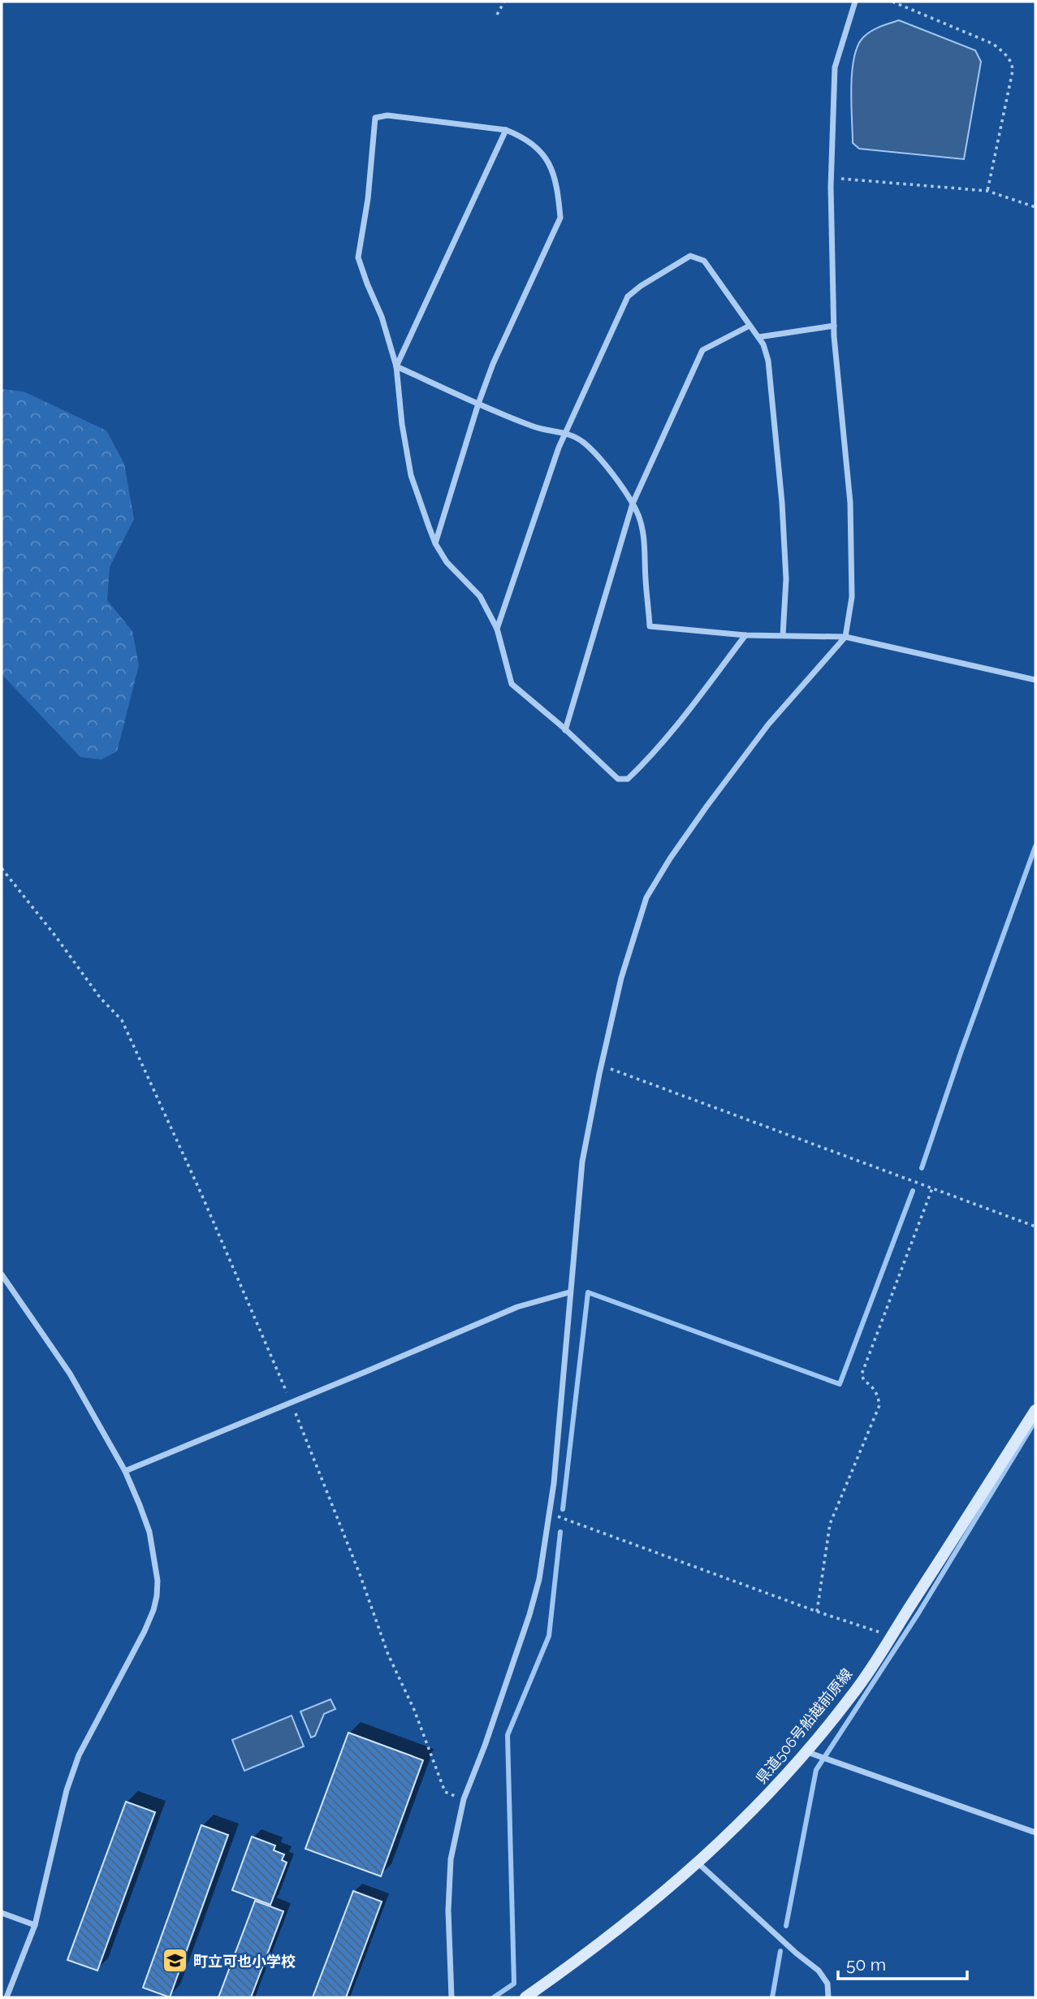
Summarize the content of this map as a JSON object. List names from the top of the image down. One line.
{"streets":{"main road":["県道506号船越前原線"]},"places":{"school or university":["町立可也小学校"]},"scale_bar":"50 m"}
